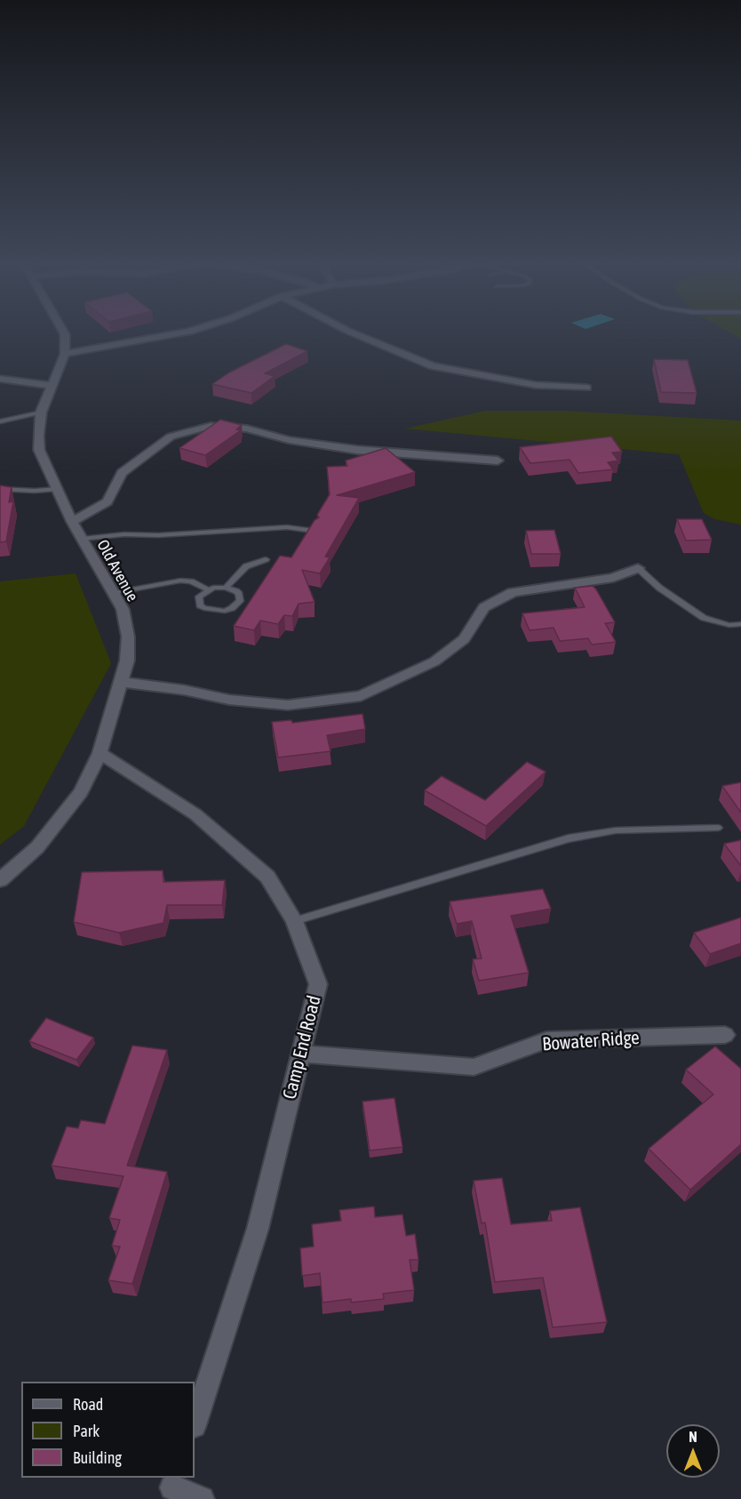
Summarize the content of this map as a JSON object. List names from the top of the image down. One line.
{"streets":{"street":["Old Avenue","Bowater Ridge","Camp End Road"]},"crossings":[["Old Avenue","Camp End Road"],["Bowater Ridge","Camp End Road"]],"legend":["Road","Park","Building"],"north":"top"}
